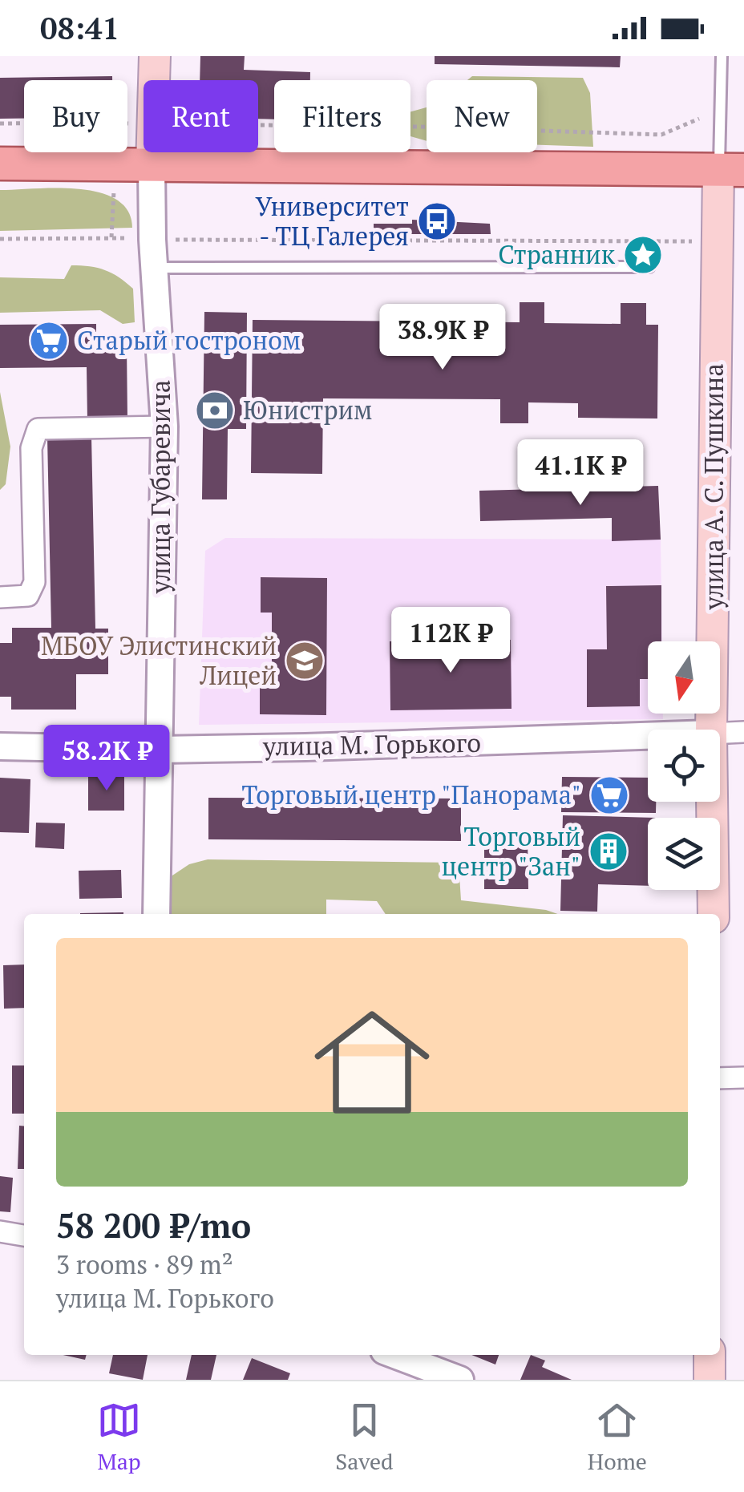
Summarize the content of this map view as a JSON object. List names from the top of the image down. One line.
{"streets":{"main road":["улица Губаревича","улица А. С. Пушкина"],"street":["улица М. Горького"]},"crossings":[["улица Губаревича","улица М. Горького"]],"places":{"bus stop":["Университет - ТЦ Галерея"],"place":["Странник"],"supermarket":["Старый гостроном","Торговый центр \"Панорама\""],"bank":["Юнистрим"],"school or university":["МБОУ Элистинский Лицей"],"building":["Торговый центр \"Зан\""]},"north":"bottom","page":{"status":"08:41","chip":["Buy","Rent","Filters","New"],"price":["38.9K ₽","41.1K ₽","112K ₽","58.2K ₽"],"list":[{"name":"58 200 ₽/mo","note":"3 rooms · 89 m² · улица М. Горького"}],"tabs":["Map","Saved","Home"]}}
